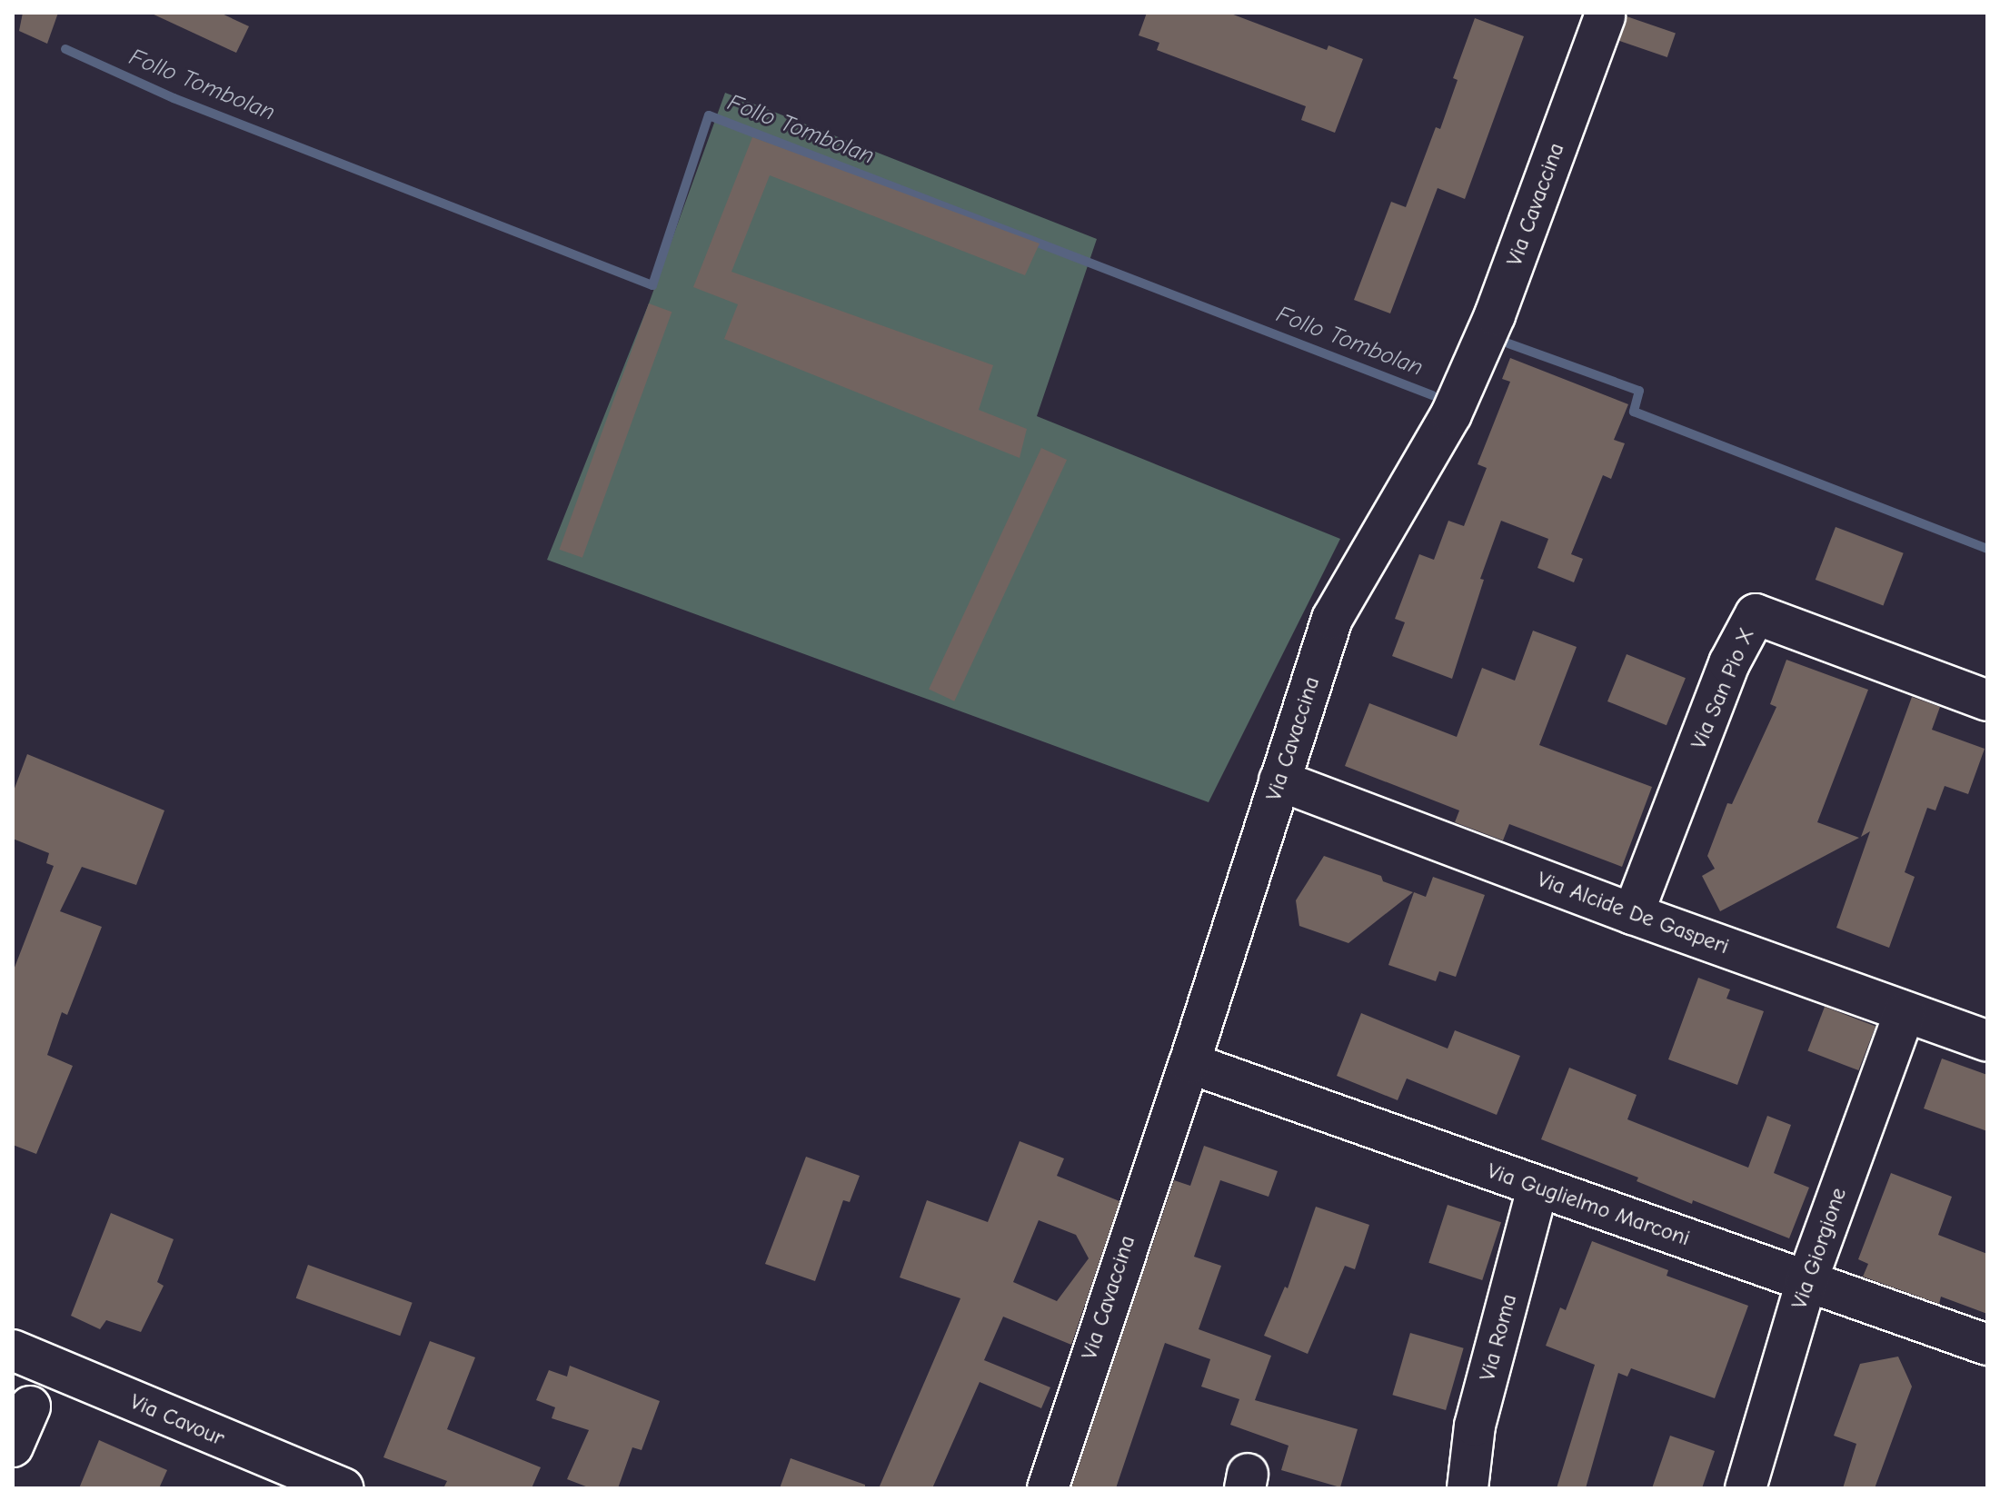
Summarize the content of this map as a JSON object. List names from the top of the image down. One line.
{"streets":{"street":["Via Cavaccina","Via San Pio X","Via Alcide De Gasperi","Via Guglielmo Marconi","Via Giorgione","Via Roma","Via Cavour"]},"crossings":[["Via Cavaccina","Via Alcide De Gasperi"],["Via Cavaccina","Via Guglielmo Marconi"],["Via San Pio X","Via Alcide De Gasperi"],["Via Alcide De Gasperi","Via Giorgione"],["Via Guglielmo Marconi","Via Giorgione"],["Via Guglielmo Marconi","Via Roma"]],"water":["Follo Tombolan"]}
